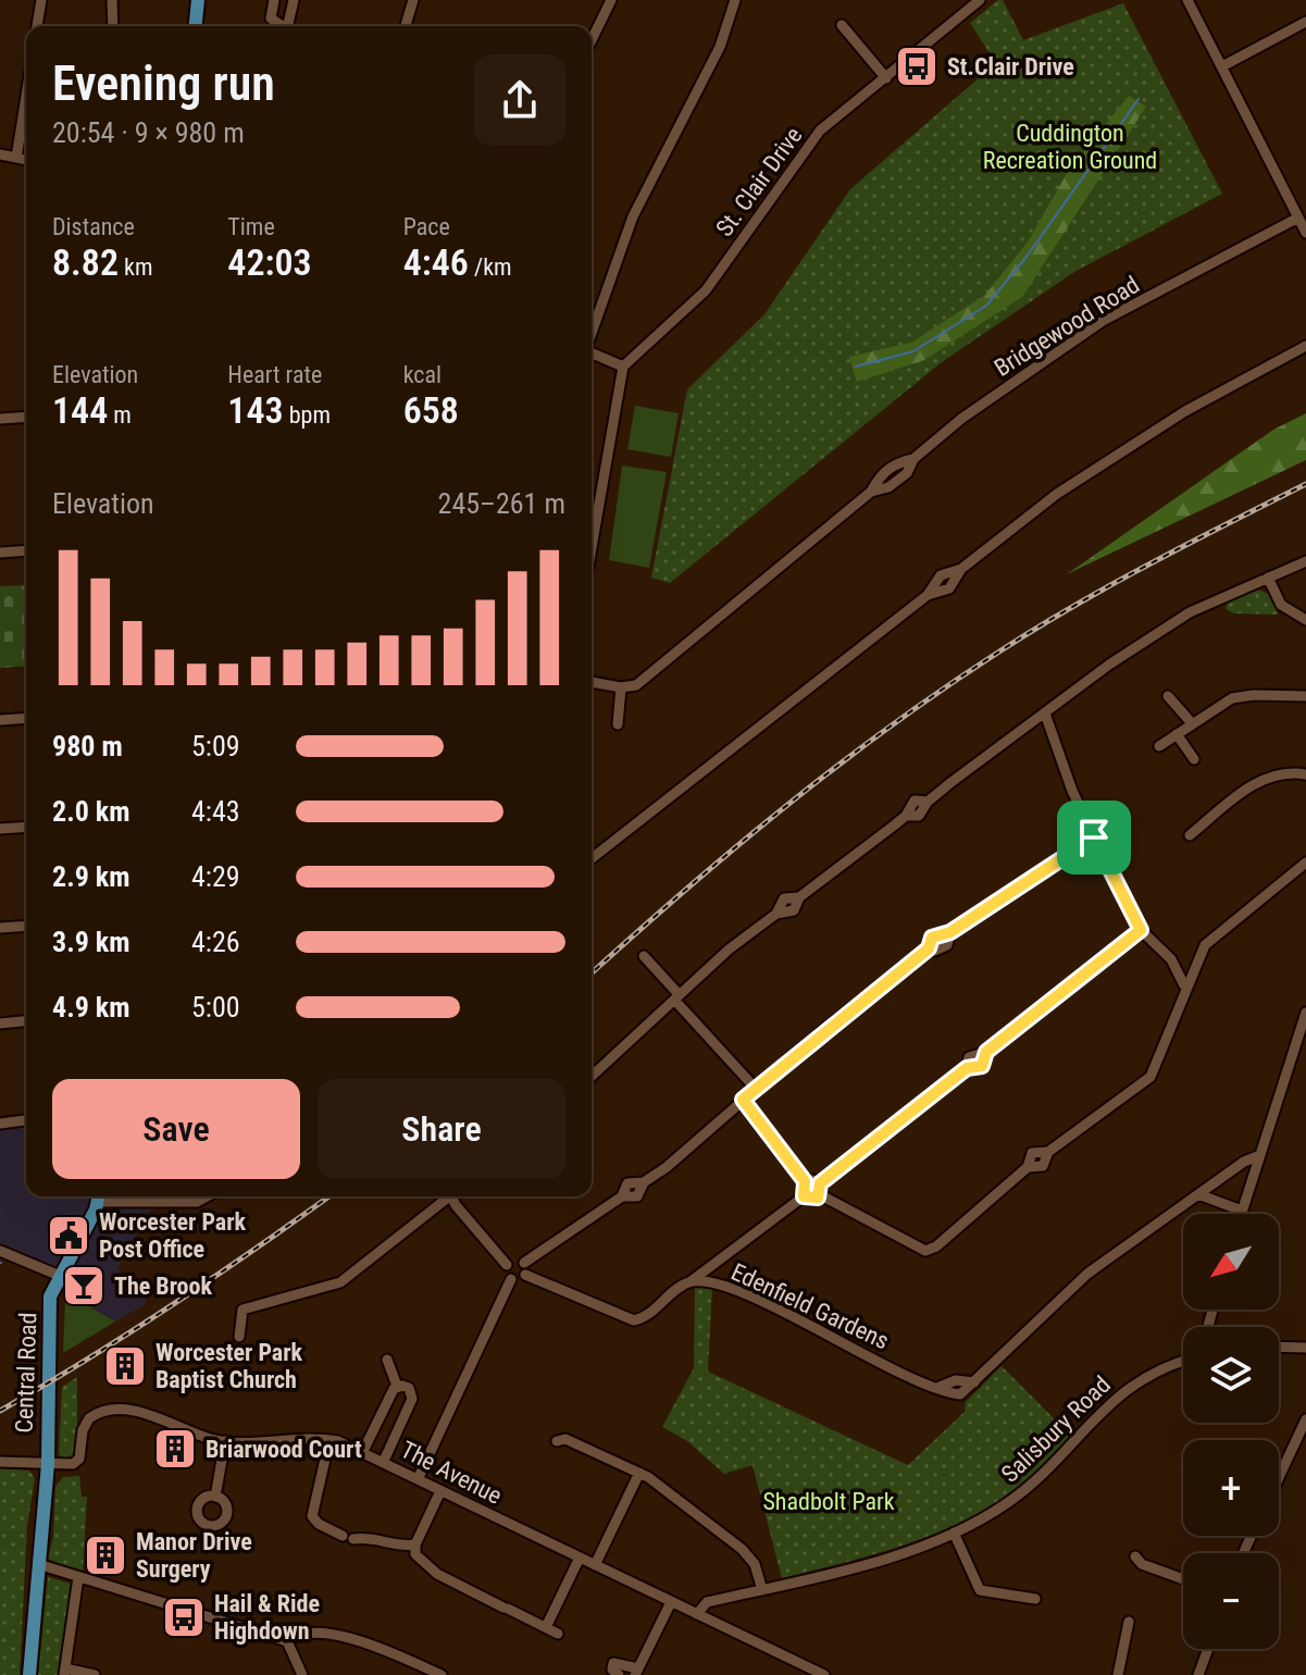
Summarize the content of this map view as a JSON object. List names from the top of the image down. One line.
{"streets":{"main road":["Central Road"],"street":["St. Clair Drive","Bridgewood Road","Edenfield Gardens","Salisbury Road","The Avenue"]},"crossings":[["Central Road","The Avenue"],["Salisbury Road","The Avenue"]],"parks":["Cuddington Recreation Ground","Shadbolt Park"],"places":{"bus stop":["St.Clair Drive","Hail & Ride Highdown"],"public building":["Worcester Park Post Office"],"bar":["The Brook"],"building":["Worcester Park Baptist Church","Briarwood Court","Manor Drive Surgery"]},"north":"bottom left","page":{"heading":["Evening run","20:54 · 9 × 980 m"],"stats":[["Distance","8.82 km"],["Time","42:03"],["Pace","4:46 /km"],["Elevation","144 m"],["Heart rate","143 bpm"],["kcal","658"]],"chart":["Elevation","245–261 m"],"list":[{"name":"980 m","note":"5:09"},{"name":"2.0 km","note":"4:43"},{"name":"2.9 km","note":"4:29"},{"name":"3.9 km","note":"4:26"},{"name":"4.9 km","note":"5:00"}],"buttons":["Save","Share"],"map_buttons":["+","−"]}}
